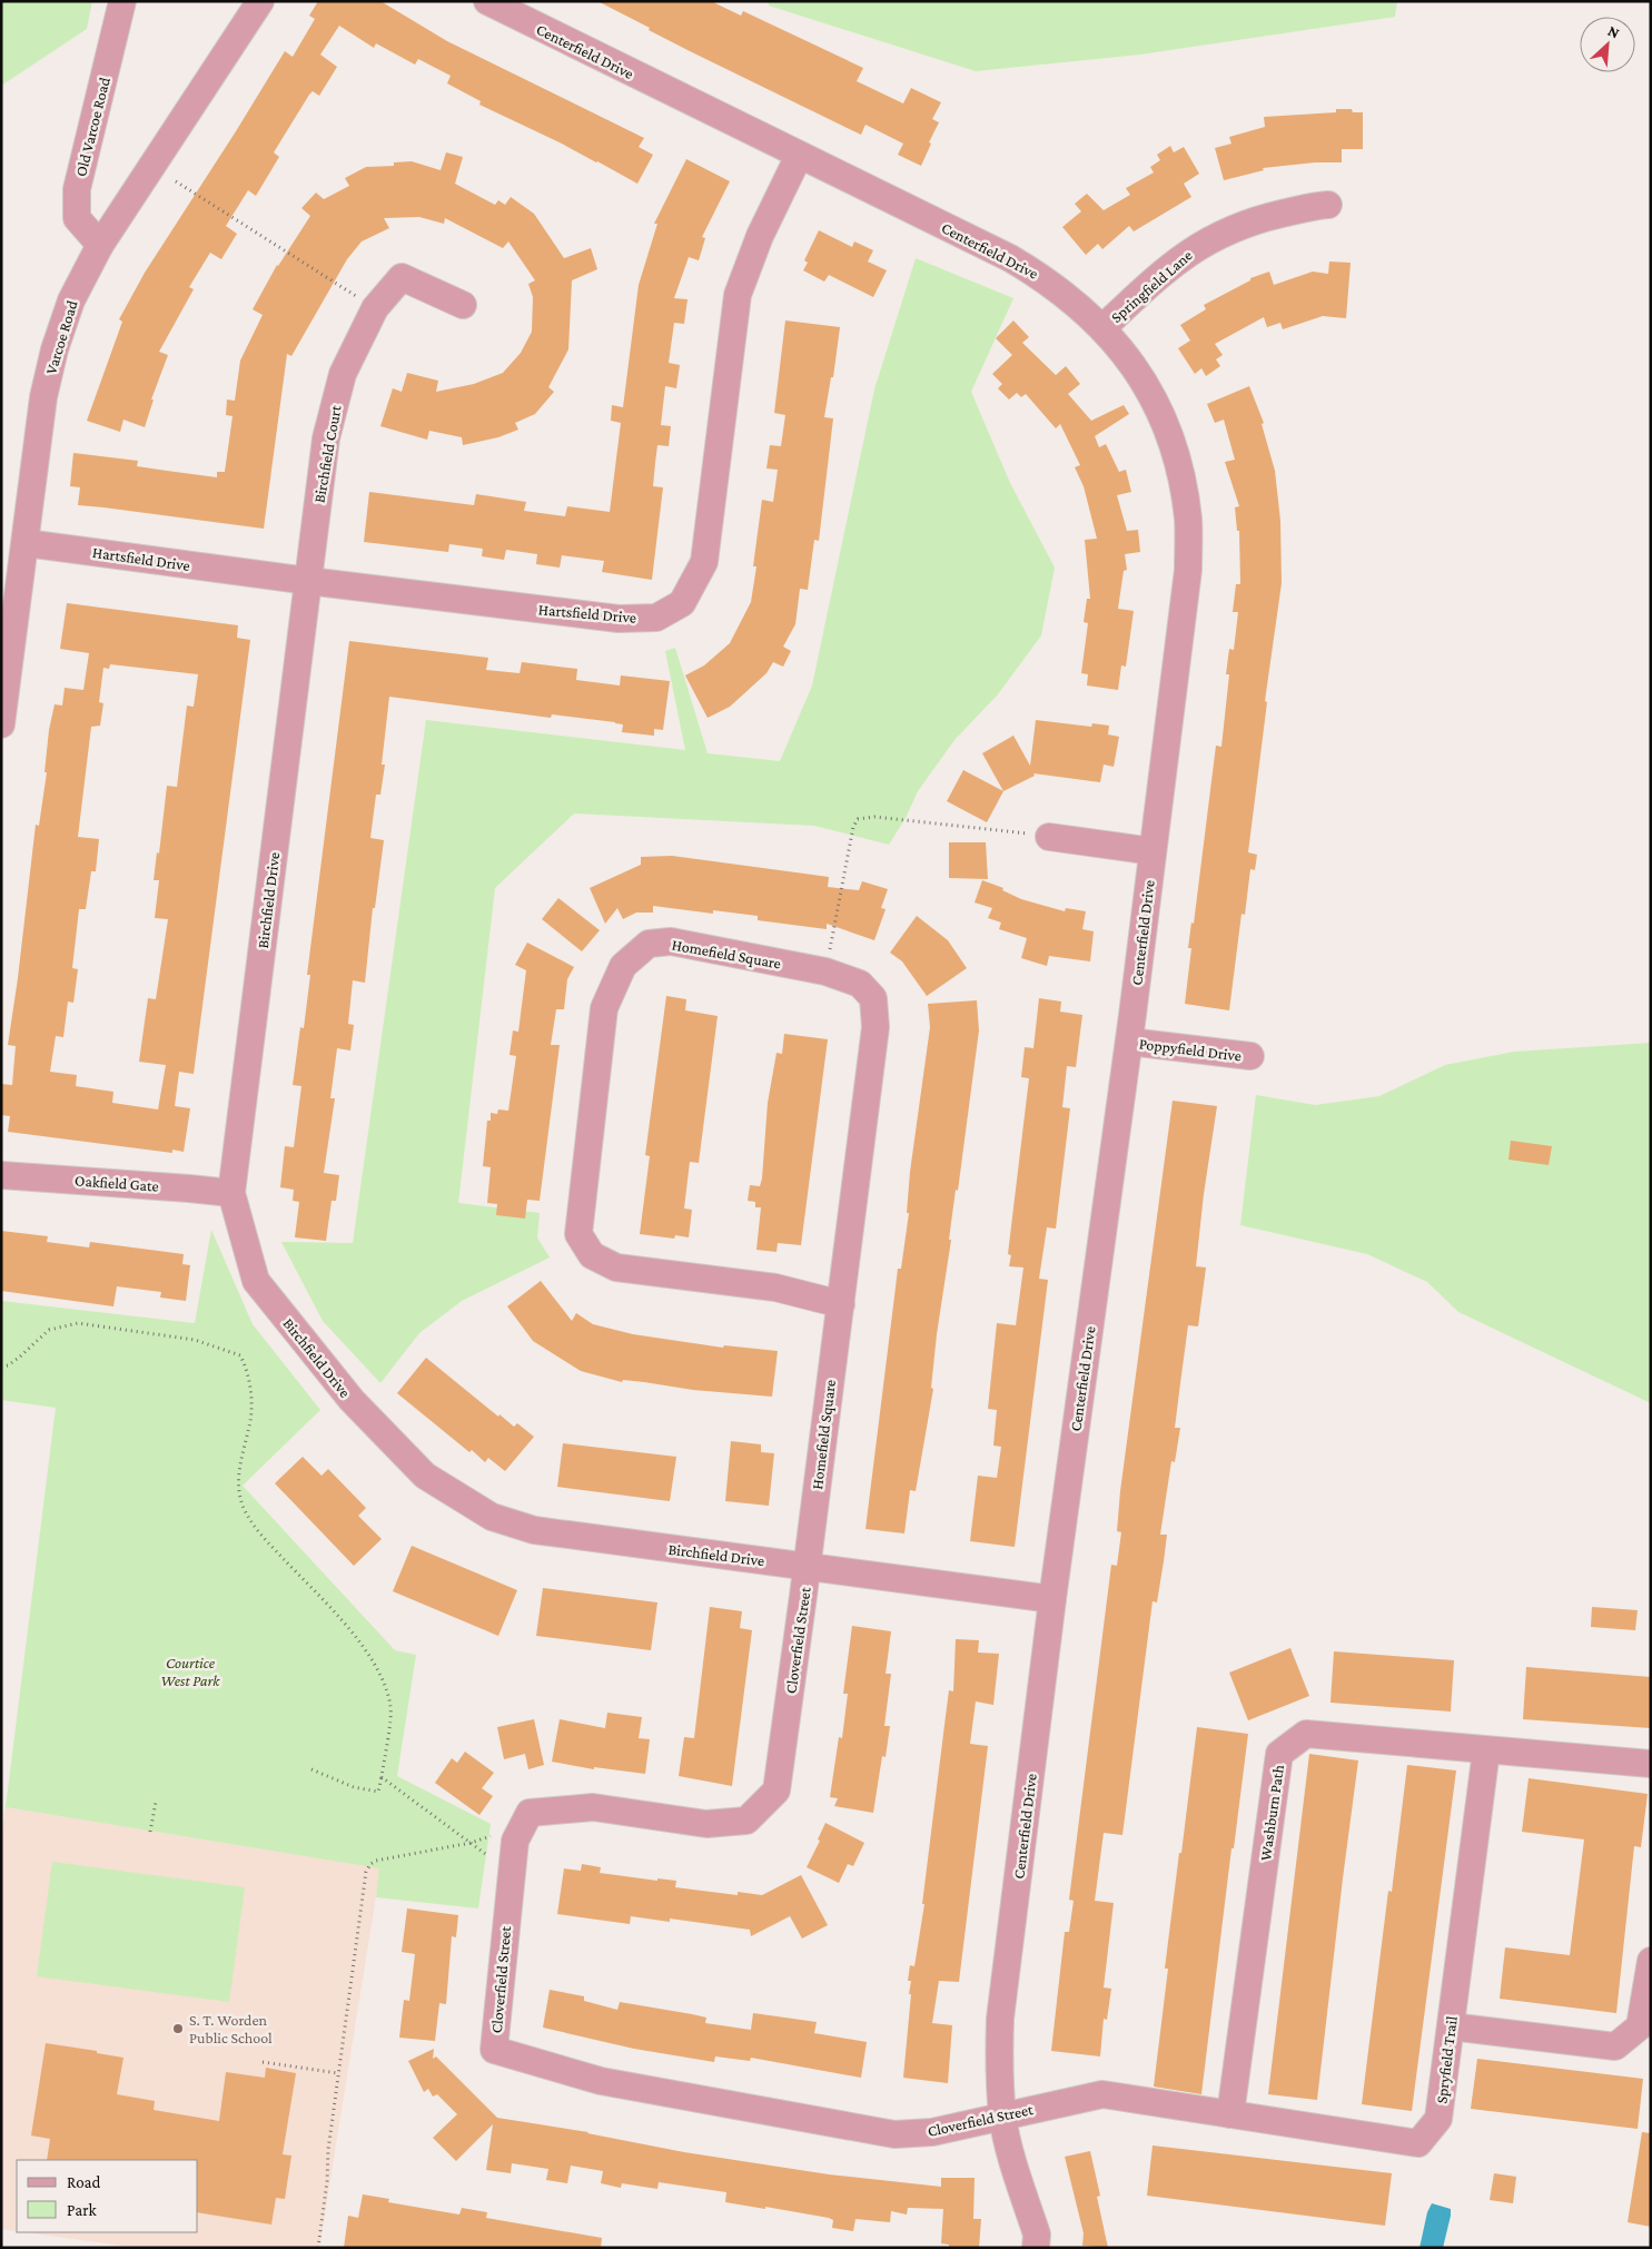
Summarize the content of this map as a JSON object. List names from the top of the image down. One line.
{"streets":{"street":["Centerfield Drive","Old Varcoe Road","Springfield Lane","Varcoe Road","Birchfield Court","Hartsfield Drive","Birchfield Drive","Homefield Square","Poppyfield Drive","Oakfield Gate","Cloverfield Street","Washburn Path","Spryfield Trail"]},"crossings":[["Centerfield Drive","Springfield Lane"],["Centerfield Drive","Hartsfield Drive"],["Centerfield Drive","Birchfield Drive"],["Centerfield Drive","Poppyfield Drive"],["Centerfield Drive","Cloverfield Street"],["Old Varcoe Road","Varcoe Road"],["Varcoe Road","Hartsfield Drive"],["Birchfield Court","Hartsfield Drive"],["Birchfield Court","Birchfield Drive"],["Hartsfield Drive","Birchfield Drive"],["Birchfield Drive","Homefield Square"],["Birchfield Drive","Oakfield Gate"],["Birchfield Drive","Cloverfield Street"],["Homefield Square","Cloverfield Street"],["Cloverfield Street","Spryfield Trail"],["Washburn Path","Spryfield Trail"]],"parks":["Courtice West Park"],"places":["S. T. Worden Public School"],"legend":["Road","Park"],"north":"top right"}
